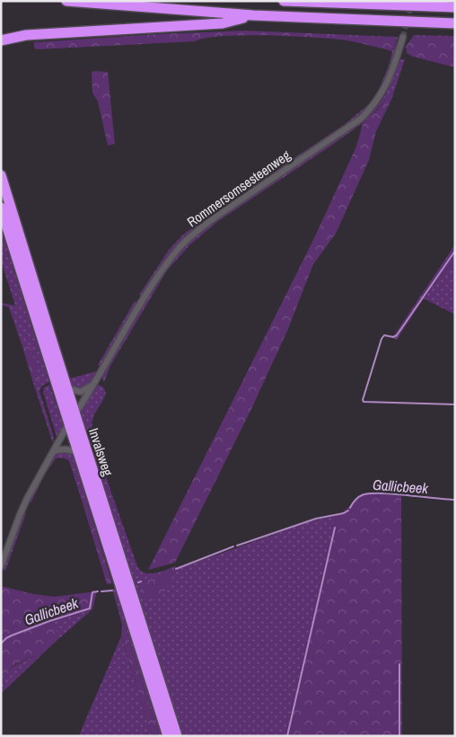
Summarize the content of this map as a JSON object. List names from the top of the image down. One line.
{"streets":{"highway":["Invalsweg"],"street":["Rommersomsesteenweg"]},"crossings":[["Rommersomsesteenweg","Invalsweg"]],"water":["Gallicbeek"]}
